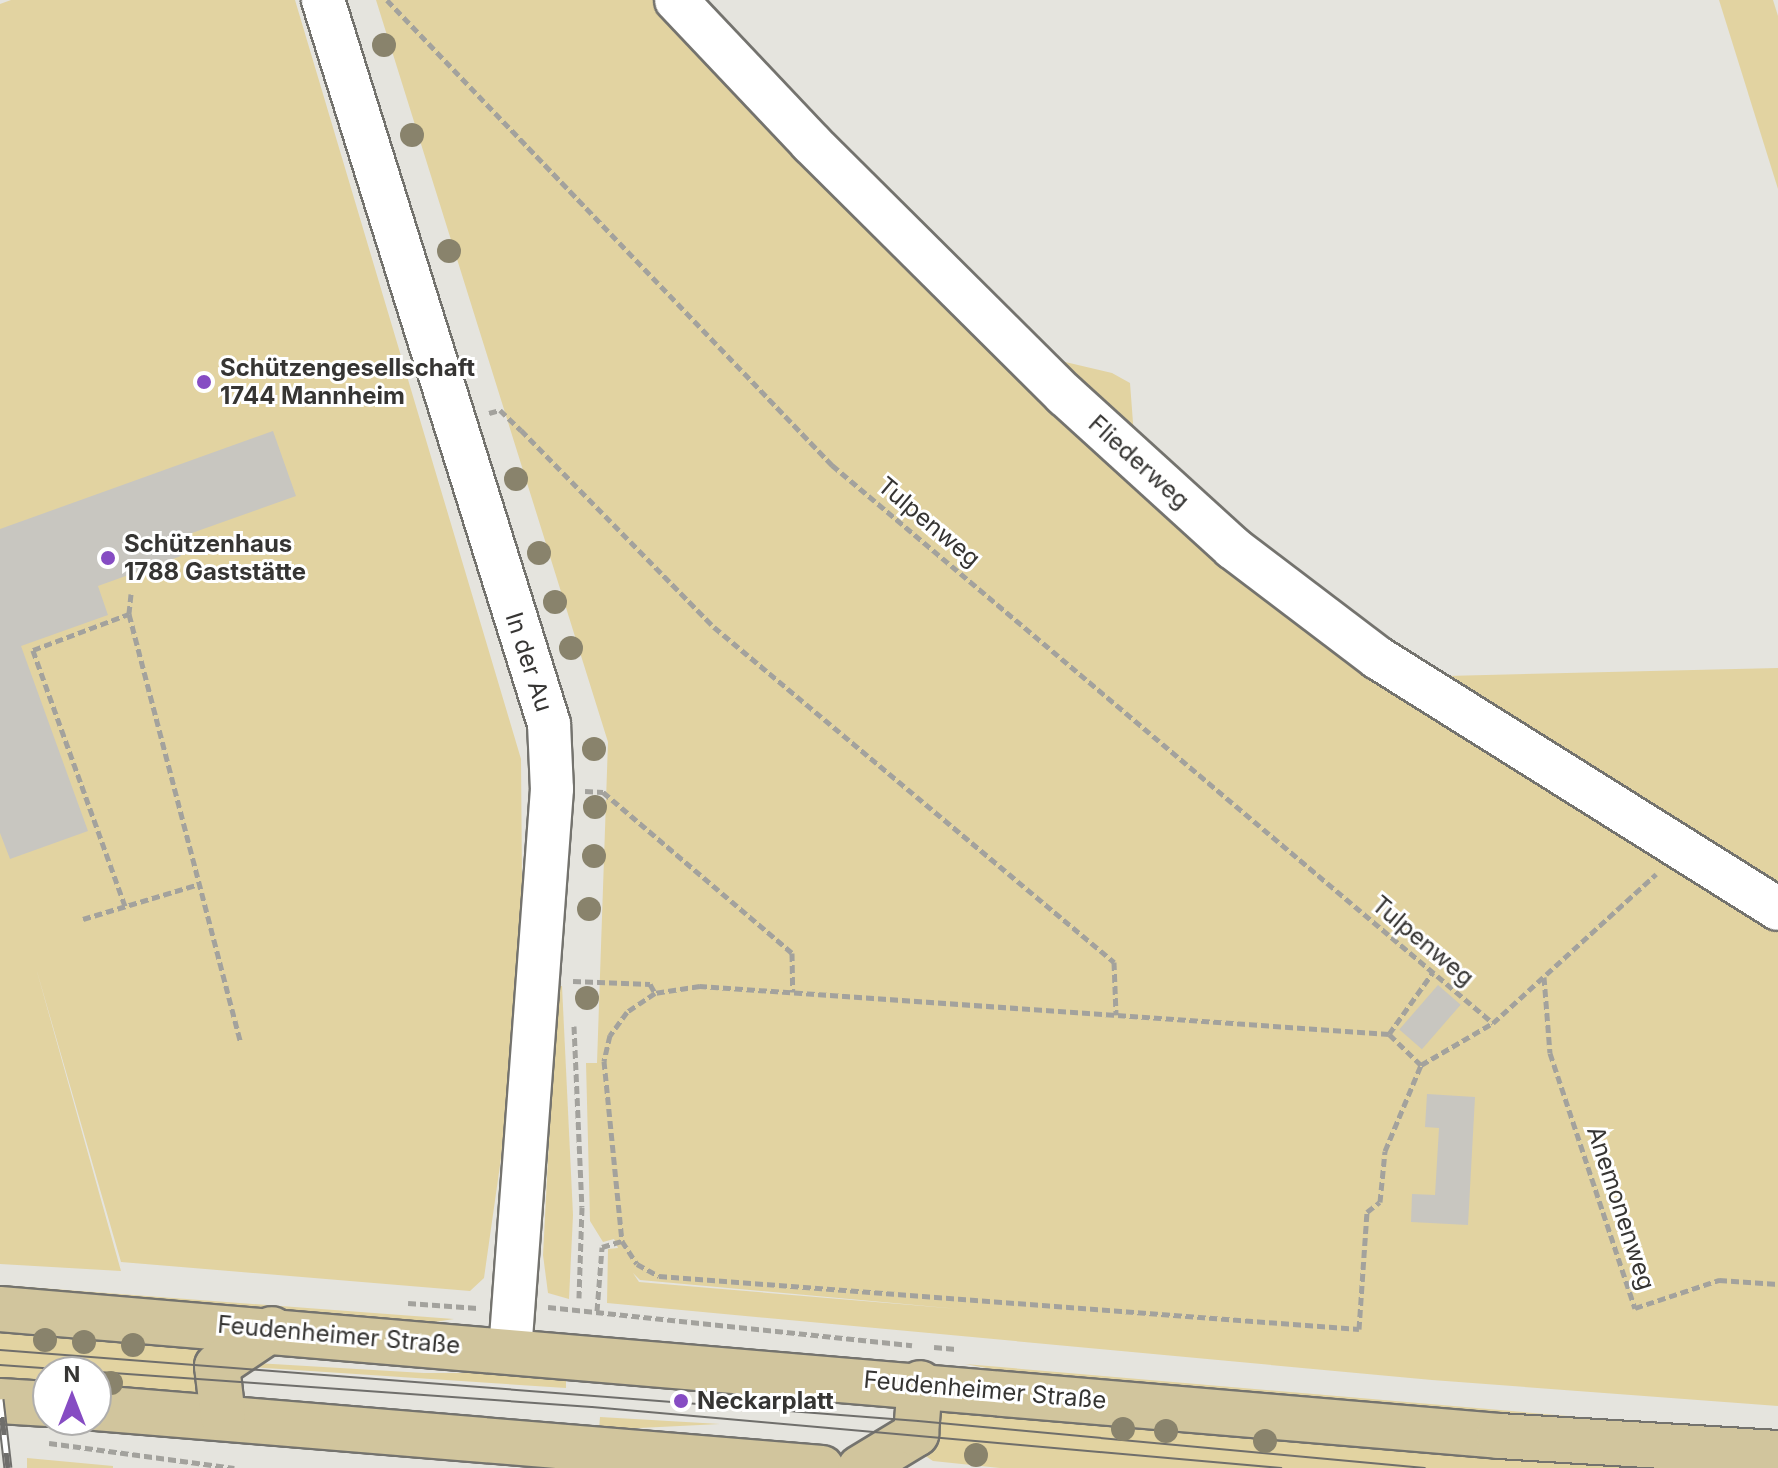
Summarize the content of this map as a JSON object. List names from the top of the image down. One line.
{"streets":{"main road":["Feudenheimer Straße"],"lane":["Fliederweg","In der Au"],"path":["Tulpenweg","Anemonenweg"]},"crossings":[["In der Au","Feudenheimer Straße"]],"places":["Schützengesellschaft 1744 Mannheim","Schützenhaus 1788 Gaststätte","Neckarplatt"],"north":"top"}
